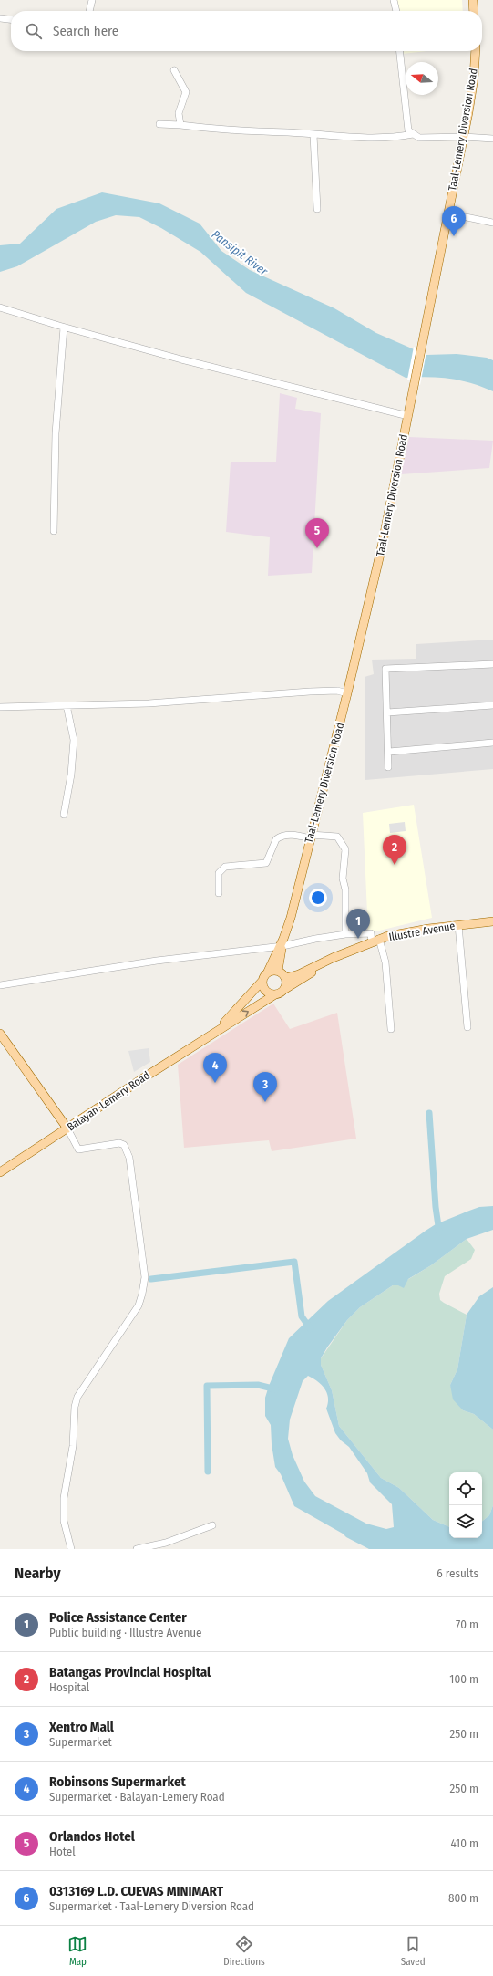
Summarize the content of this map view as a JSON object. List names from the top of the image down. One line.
{"streets":{"main road":["Taal-Lemery Diversion Road","Illustre Avenue","Balayan-Lemery Road"]},"crossings":[["Taal-Lemery Diversion Road","Illustre Avenue"],["Taal-Lemery Diversion Road","Balayan-Lemery Road"],["Illustre Avenue","Balayan-Lemery Road"]],"water":["Pansipit River"],"north":"left","page":{"search":"Search here","pins":["6","5","2","1","4","3"],"heading":["Nearby","6 results"],"list":[{"mark":"1","name":"Police Assistance Center","note":"Public building · Illustre Avenue","value":"70 m"},{"mark":"2","name":"Batangas Provincial Hospital","note":"Hospital","value":"100 m"},{"mark":"3","name":"Xentro Mall","note":"Supermarket","value":"250 m"},{"mark":"4","name":"Robinsons Supermarket","note":"Supermarket · Balayan-Lemery Road","value":"250 m"},{"mark":"5","name":"Orlandos Hotel","note":"Hotel","value":"410 m"},{"mark":"6","name":"0313169 L.D. CUEVAS MINIMART","note":"Supermarket · Taal-Lemery Diversion Road","value":"800 m"}],"nav":["Map","Directions","Saved"]}}
